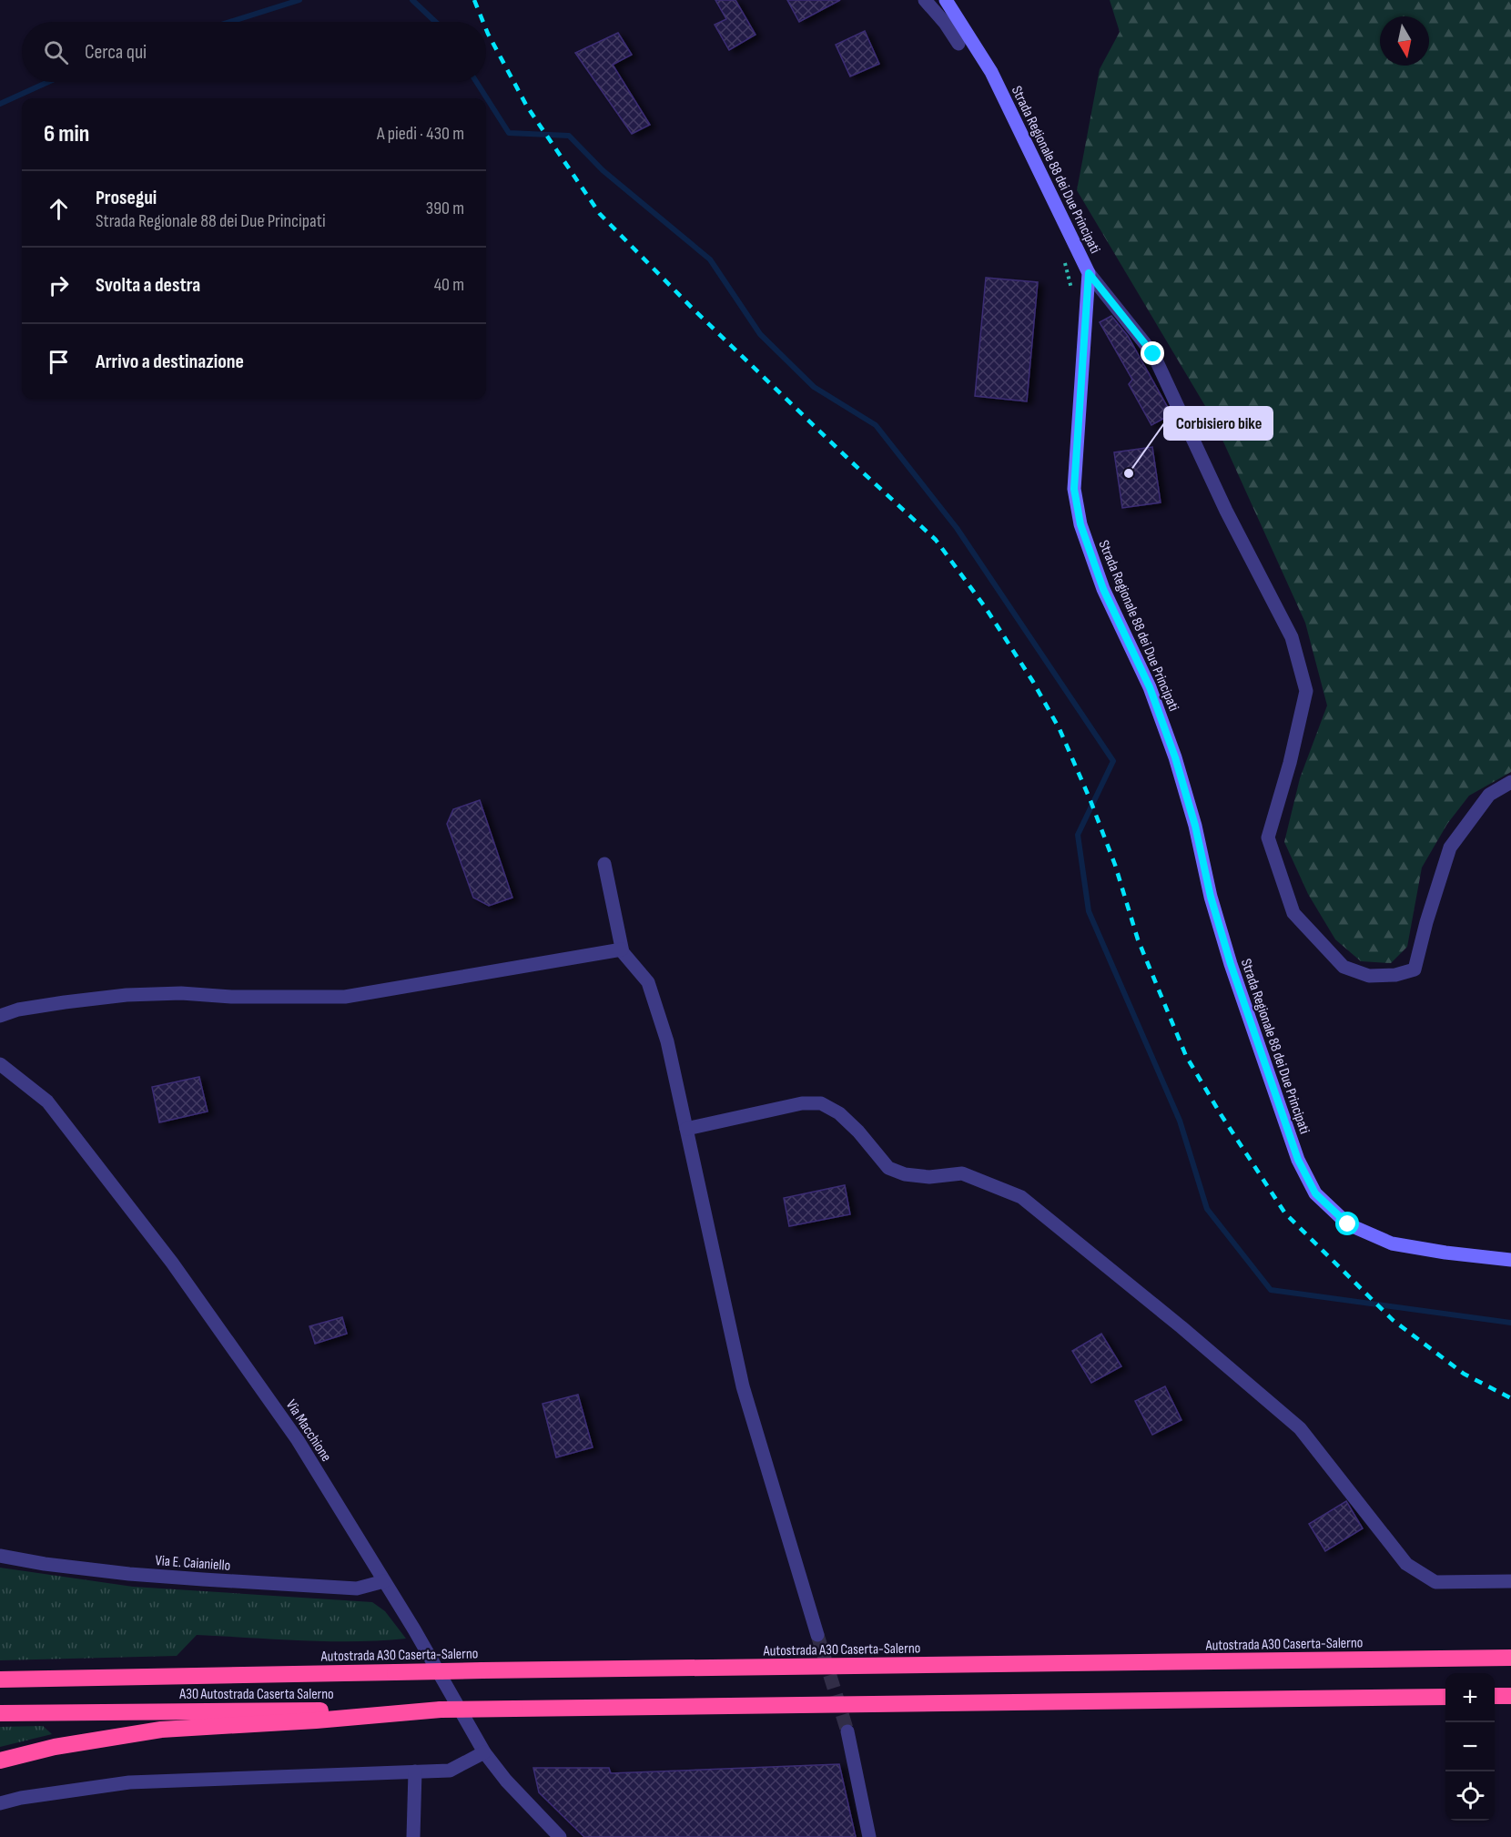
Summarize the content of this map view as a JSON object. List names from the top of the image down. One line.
{"streets":{"highway":["Autostrada A30 Caserta-Salerno","A30 Autostrada Caserta Salerno"],"main road":["Strada Regionale 88 dei Due Principati"],"street":["Via Macchione","Via E. Caianiello"]},"crossings":[["Via Macchione","Via E. Caianiello"],["Autostrada A30 Caserta-Salerno","A30 Autostrada Caserta Salerno"]],"places":["Corbisiero bike"],"north":"bottom","page":{"search":"Cerca qui","heading":["6 min","A piedi · 430 m"],"list":[["Prosegui","Strada Regionale 88 dei Due Principati","390 m"],["Svolta a destra","40 m"],"Arrivo a destinazione"],"map_buttons":["+","−"]}}
